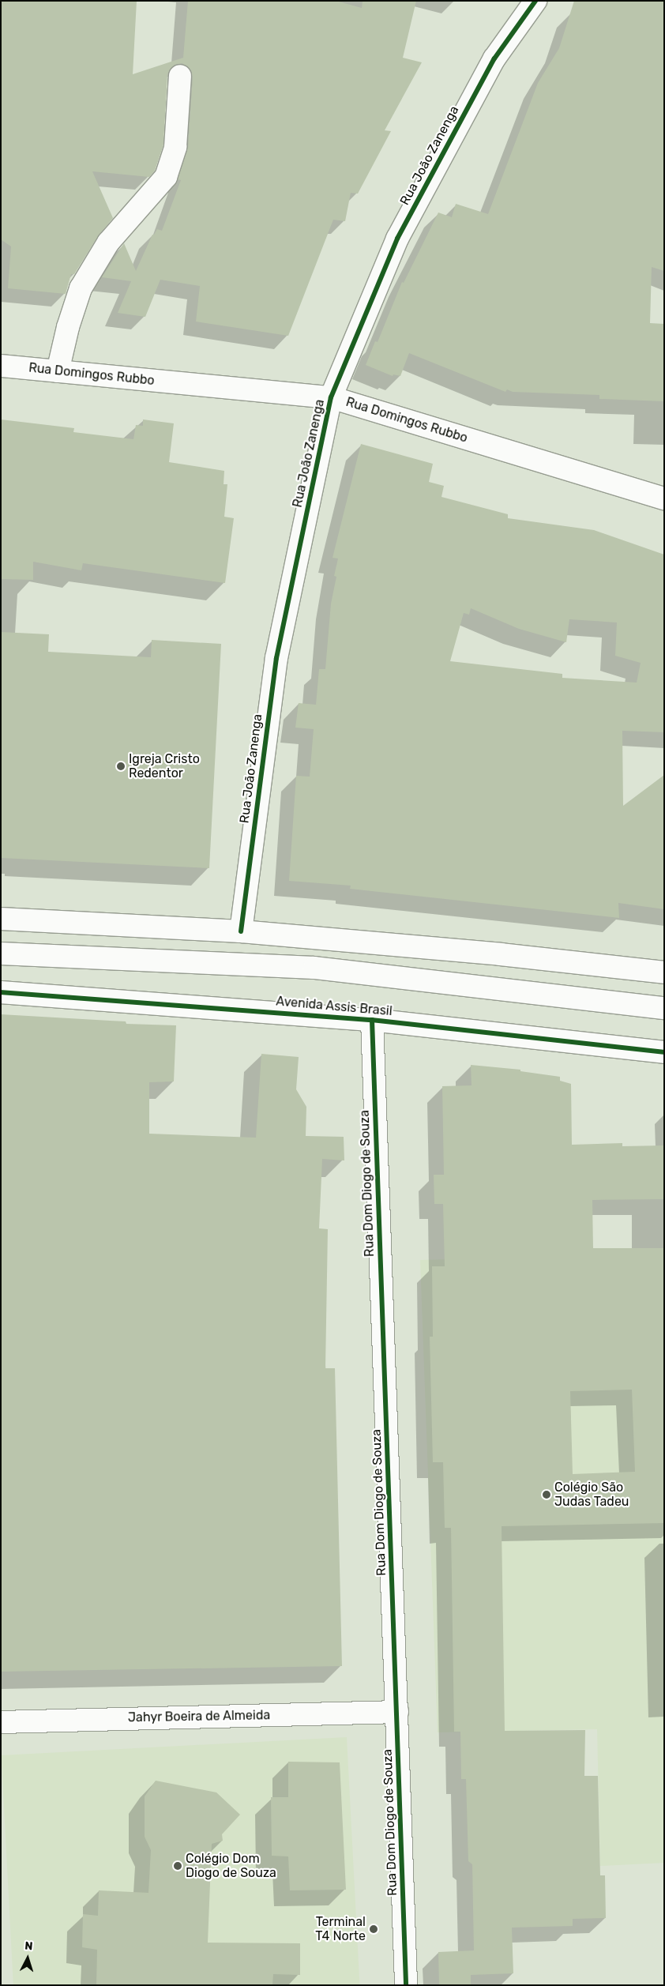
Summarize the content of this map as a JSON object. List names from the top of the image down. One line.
{"streets":{"street":["Rua João Zanenga","Rua Domingos Rubbo","Avenida Assis Brasil","Rua Dom Diogo de Souza","Jahyr Boeira de Almeida"]},"crossings":[["Rua João Zanenga","Rua Domingos Rubbo"],["Avenida Assis Brasil","Rua Dom Diogo de Souza"],["Rua Dom Diogo de Souza","Jahyr Boeira de Almeida"]],"places":["Igreja Cristo Redentor","Colégio São Judas Tadeu","Colégio Dom Diogo de Souza","Terminal T4 Norte"],"north":"top"}
